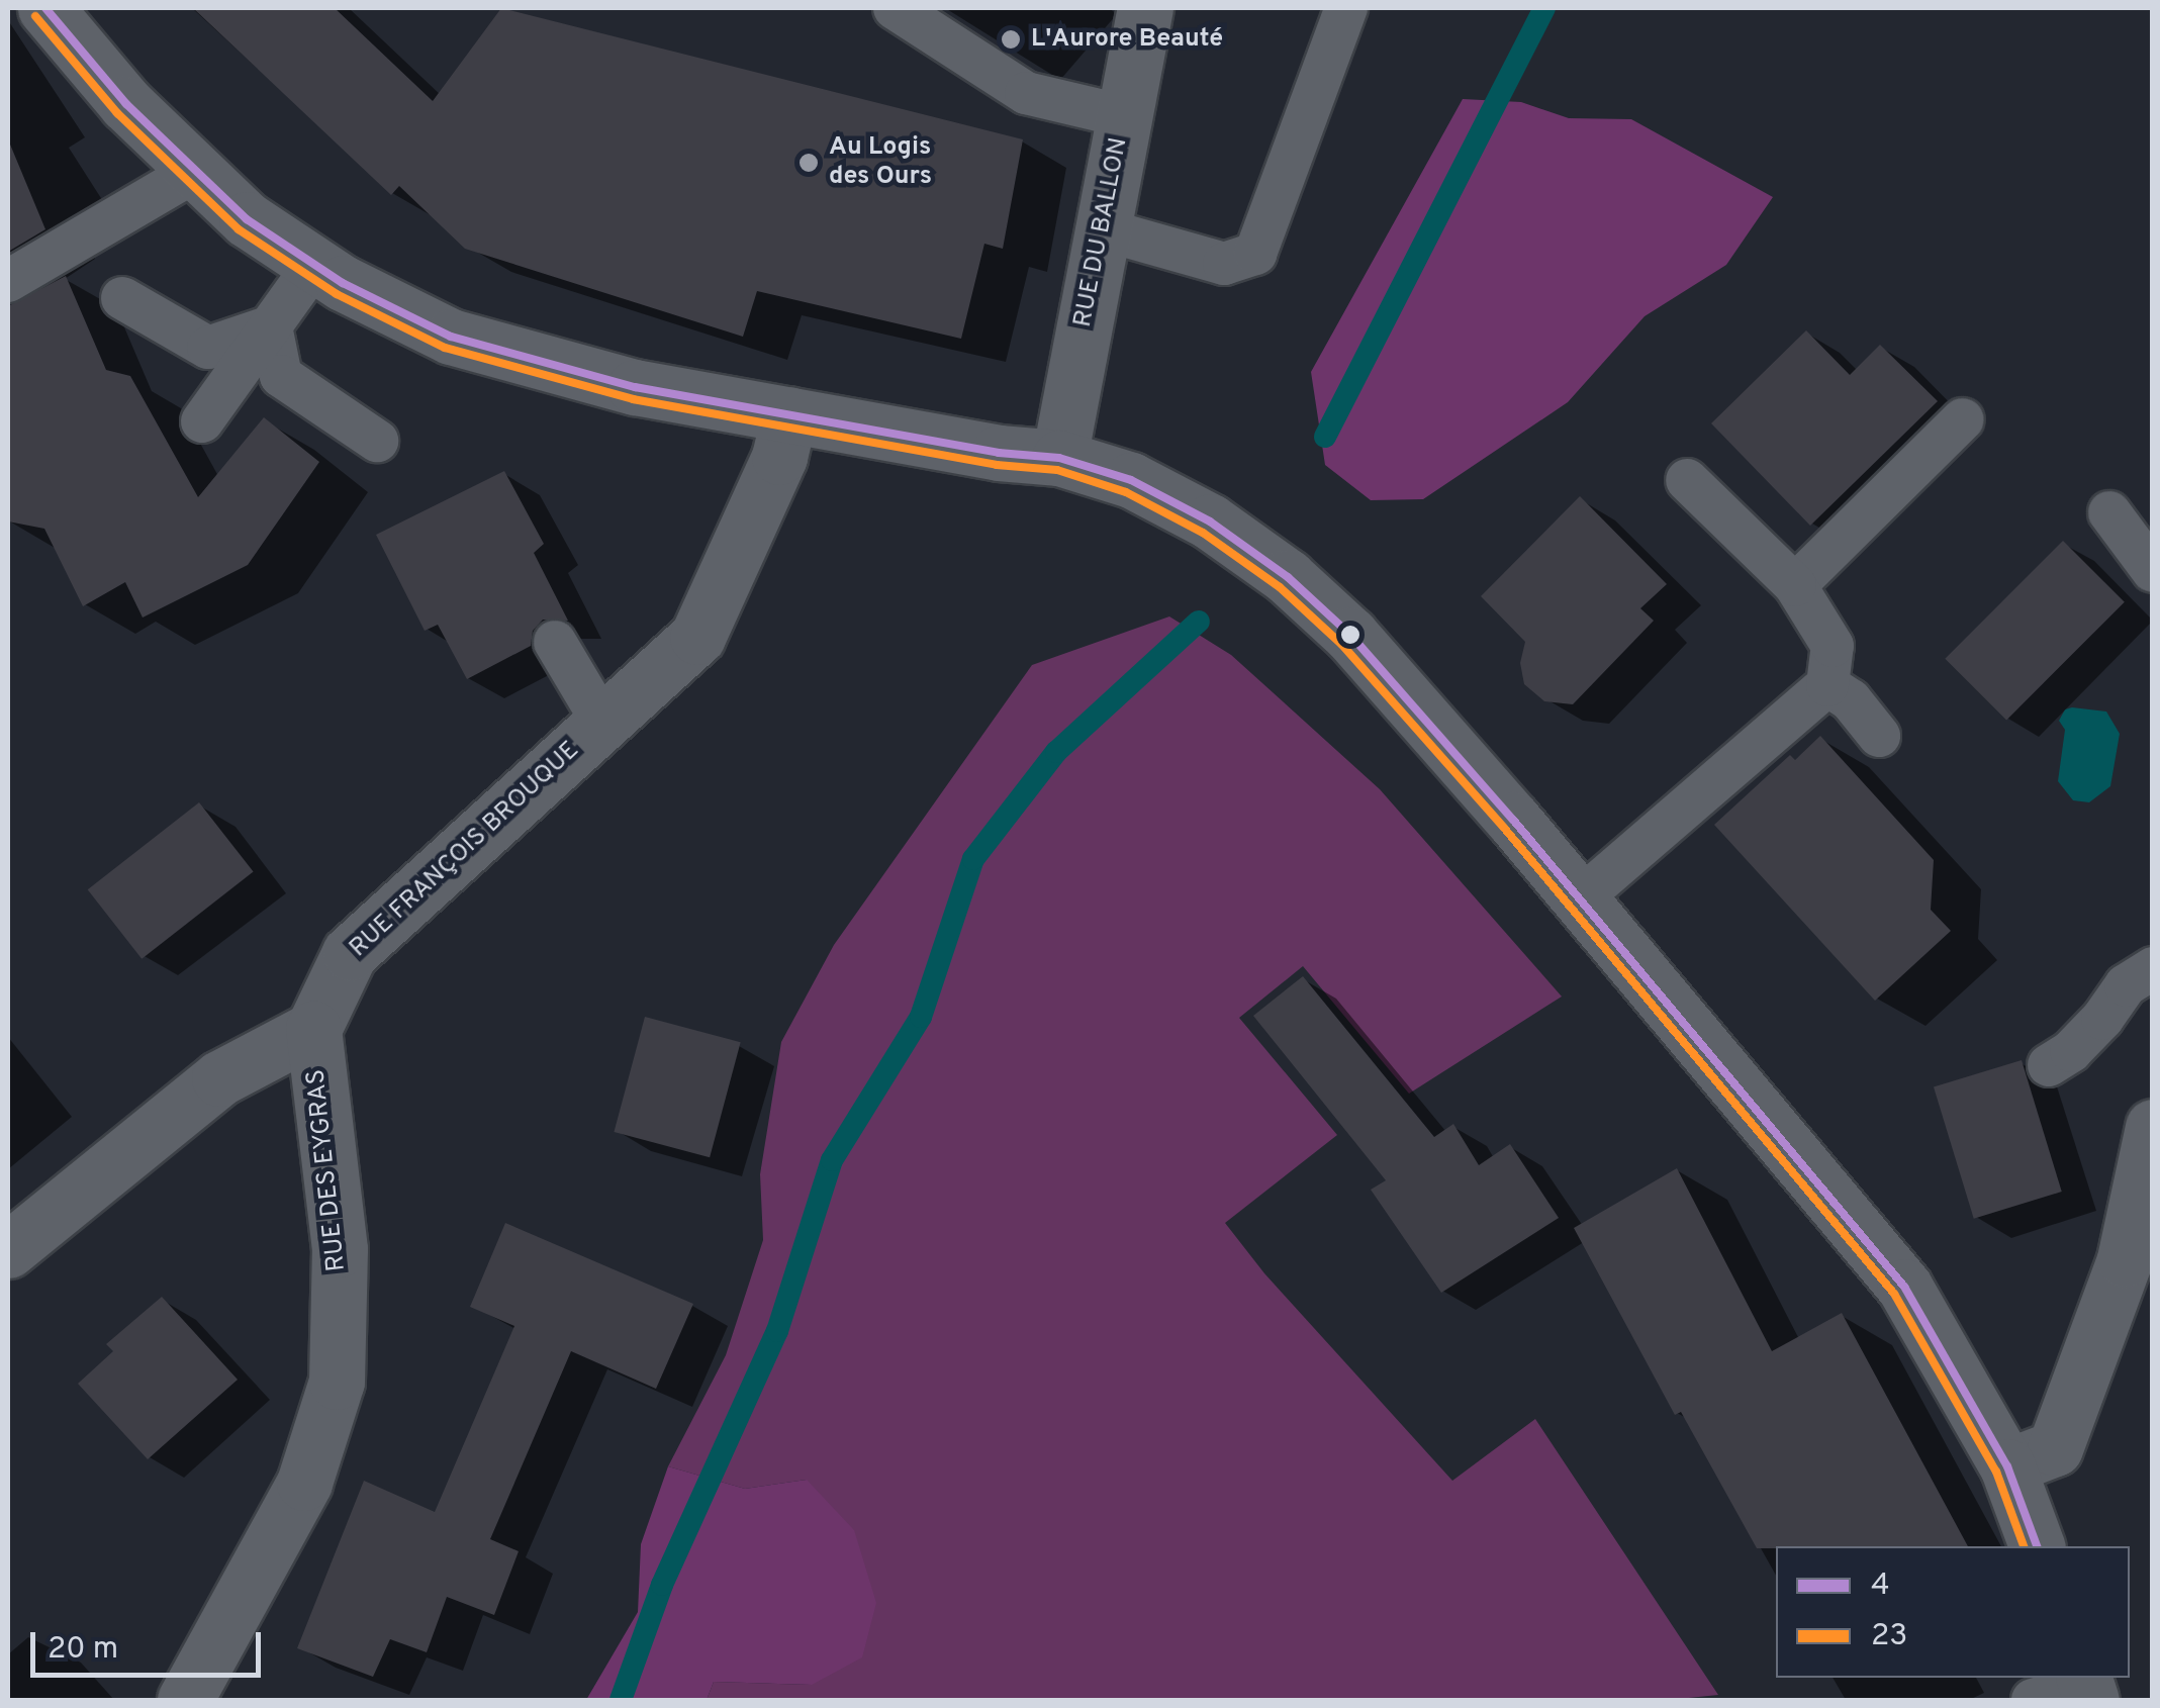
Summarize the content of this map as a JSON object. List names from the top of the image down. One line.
{"streets":{"street":["RUE DU BALLON","RUE FRANÇOIS BROUQUE","RUE DES EYGRAS"]},"crossings":[["RUE FRANÇOIS BROUQUE","RUE DES EYGRAS"]],"places":["L'Aurore Beauté","Au Logis des Ours"],"lines":["transit line 4","transit line 23"],"legend":["4","23"],"scale_bar":"20 m"}
